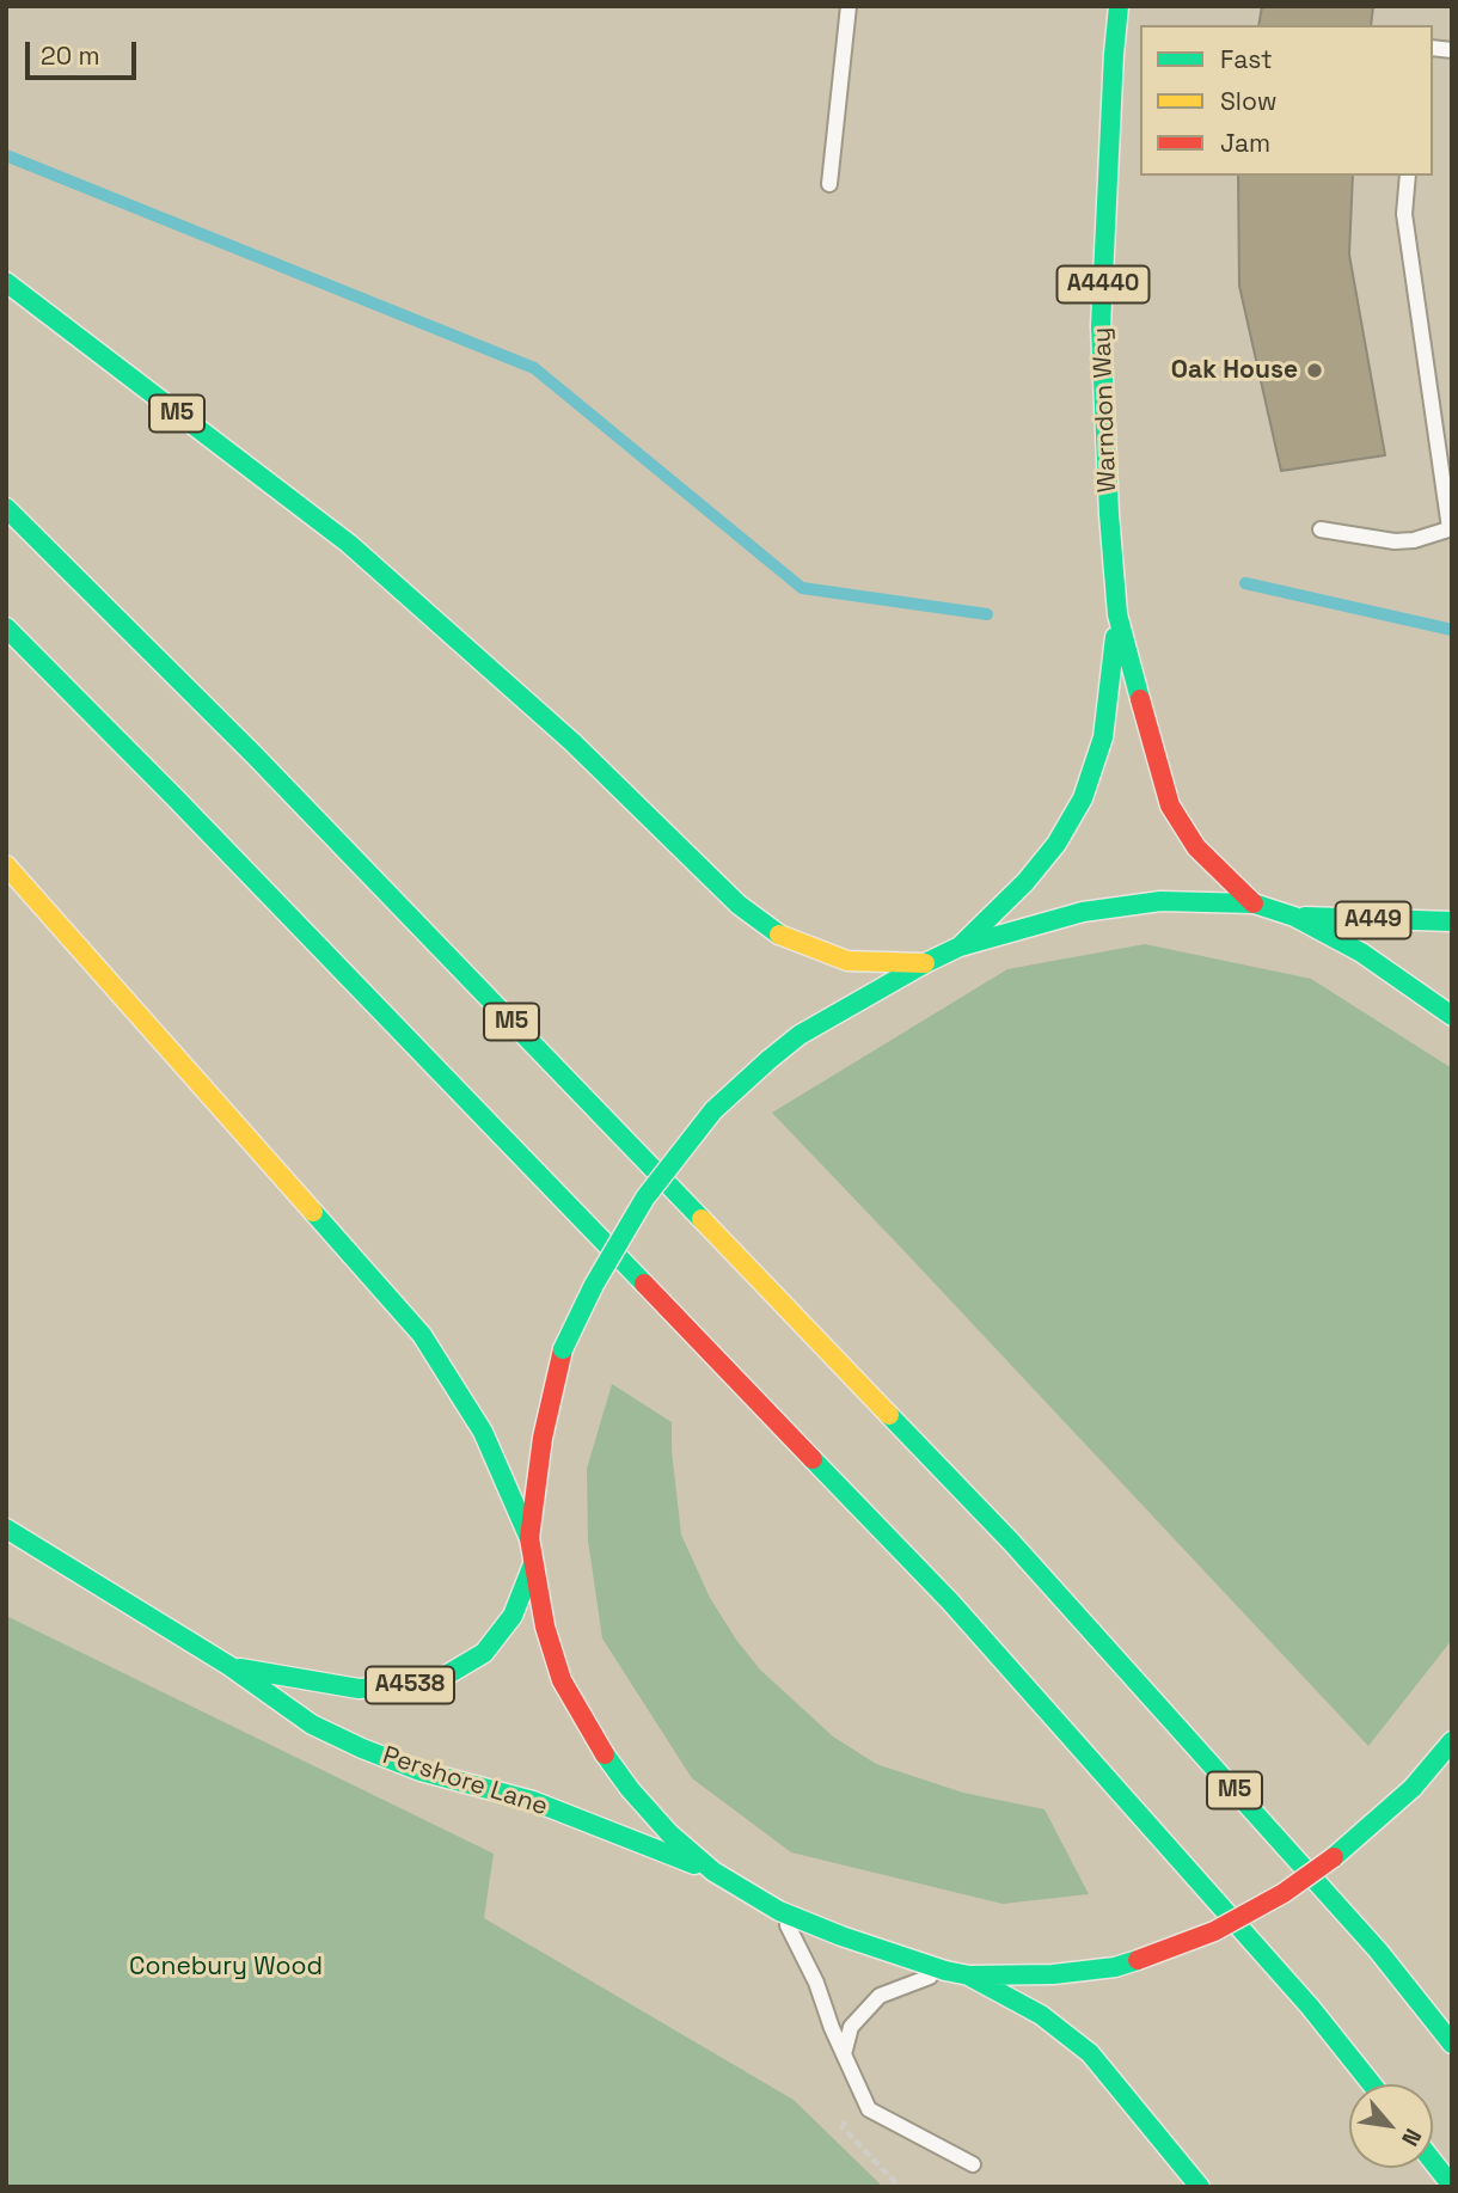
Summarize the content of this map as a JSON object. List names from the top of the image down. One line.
{"streets":{"main road":["A4440","Warndon Way","M5","A449","A4538","Pershore Lane"]},"parks":["Conebury Wood"],"places":["Oak House"],"legend":["Fast","Slow","Jam"],"scale_bar":"20 m","north":"bottom right"}
